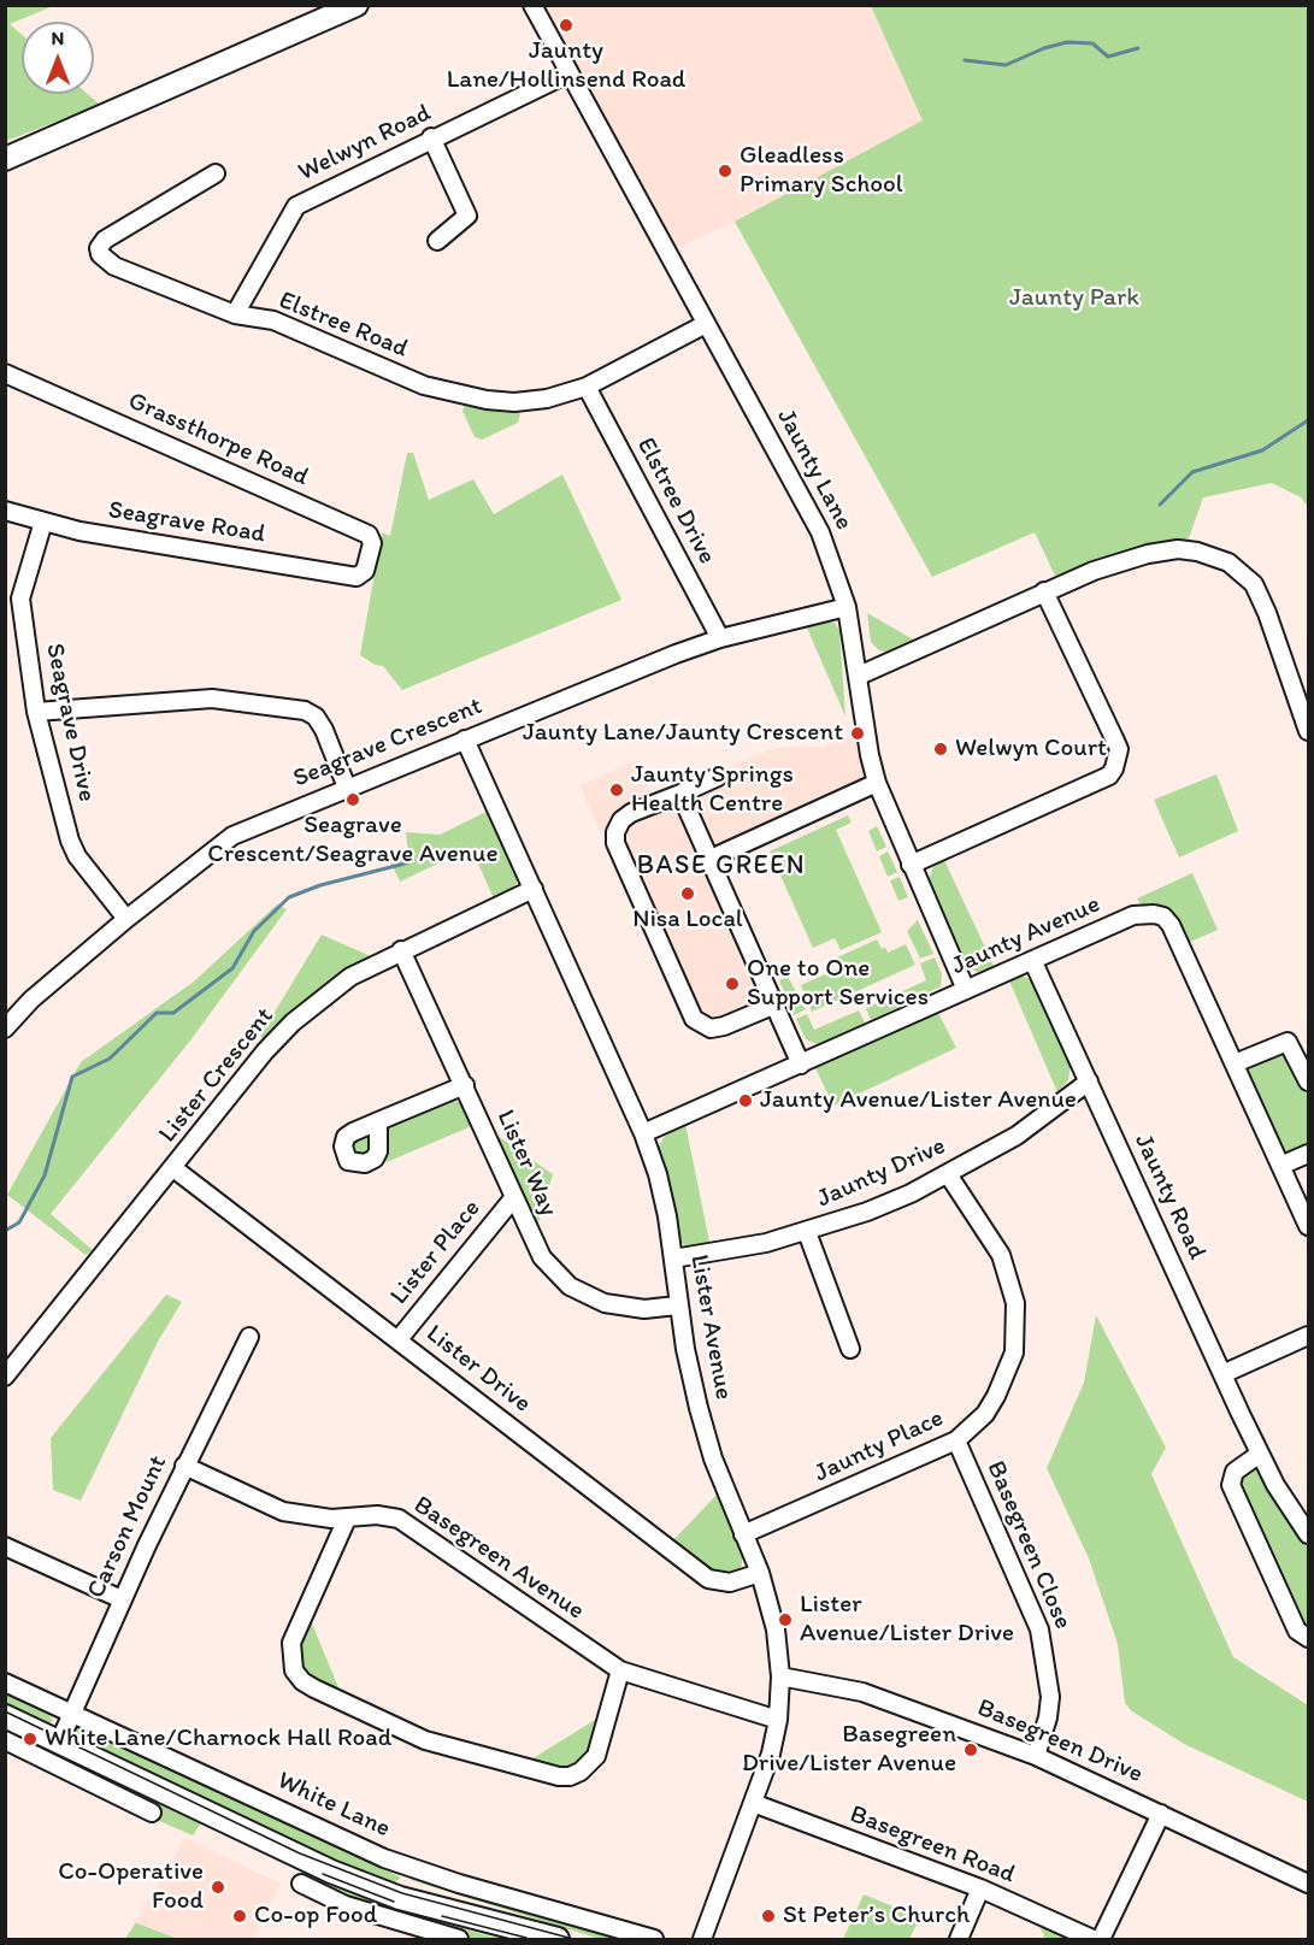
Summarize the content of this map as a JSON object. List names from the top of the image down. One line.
{"streets":{"street":["Welwyn Road","Elstree Road","Grassthorpe Road","Jaunty Lane","Elstree Drive","Seagrave Road","Seagrave Drive","Seagrave Crescent","Jaunty Avenue","Lister Crescent","Lister Way","Jaunty Drive","Jaunty Road","Lister Place","Lister Avenue","Lister Drive","Jaunty Place","Carson Mount","Basegreen Close","Basegreen Avenue","Basegreen Drive","White Lane","Basegreen Road"]},"crossings":[["Welwyn Road","Elstree Road"],["Welwyn Road","Jaunty Lane"],["Elstree Road","Jaunty Lane"],["Elstree Road","Elstree Drive"],["Grassthorpe Road","Seagrave Road"],["Jaunty Lane","Seagrave Crescent"],["Jaunty Lane","Jaunty Avenue"],["Elstree Drive","Seagrave Crescent"],["Seagrave Road","Seagrave Drive"],["Seagrave Drive","Seagrave Crescent"],["Seagrave Crescent","Lister Avenue"],["Jaunty Avenue","Jaunty Road"],["Jaunty Avenue","Lister Avenue"],["Lister Crescent","Lister Way"],["Lister Crescent","Lister Avenue"],["Lister Crescent","Lister Drive"],["Lister Way","Lister Place"],["Lister Way","Lister Avenue"],["Jaunty Drive","Jaunty Road"],["Jaunty Drive","Lister Avenue"],["Jaunty Drive","Jaunty Place"],["Lister Place","Lister Drive"],["Lister Avenue","Lister Drive"],["Lister Avenue","Jaunty Place"],["Lister Avenue","Basegreen Avenue"],["Lister Avenue","Basegreen Drive"],["Lister Avenue","Basegreen Road"],["Jaunty Place","Basegreen Close"],["Carson Mount","Basegreen Avenue"],["Carson Mount","White Lane"],["Basegreen Close","Basegreen Drive"]],"districts":["BASE GREEN"],"parks":["Jaunty Park"],"places":["Jaunty Lane/Hollinsend Road","Gleadless Primary School","Jaunty Lane/Jaunty Crescent","Welwyn Court","Jaunty Springs Health Centre","Seagrave Crescent/Seagrave Avenue","Nisa Local","One to One Support Services","Jaunty Avenue/Lister Avenue","Lister Avenue/Lister Drive","White Lane/Charnock Hall Road","Basegreen Drive/Lister Avenue","Co-Operative Food","Co-op Food","St Peter’s Church"],"north":"top"}
